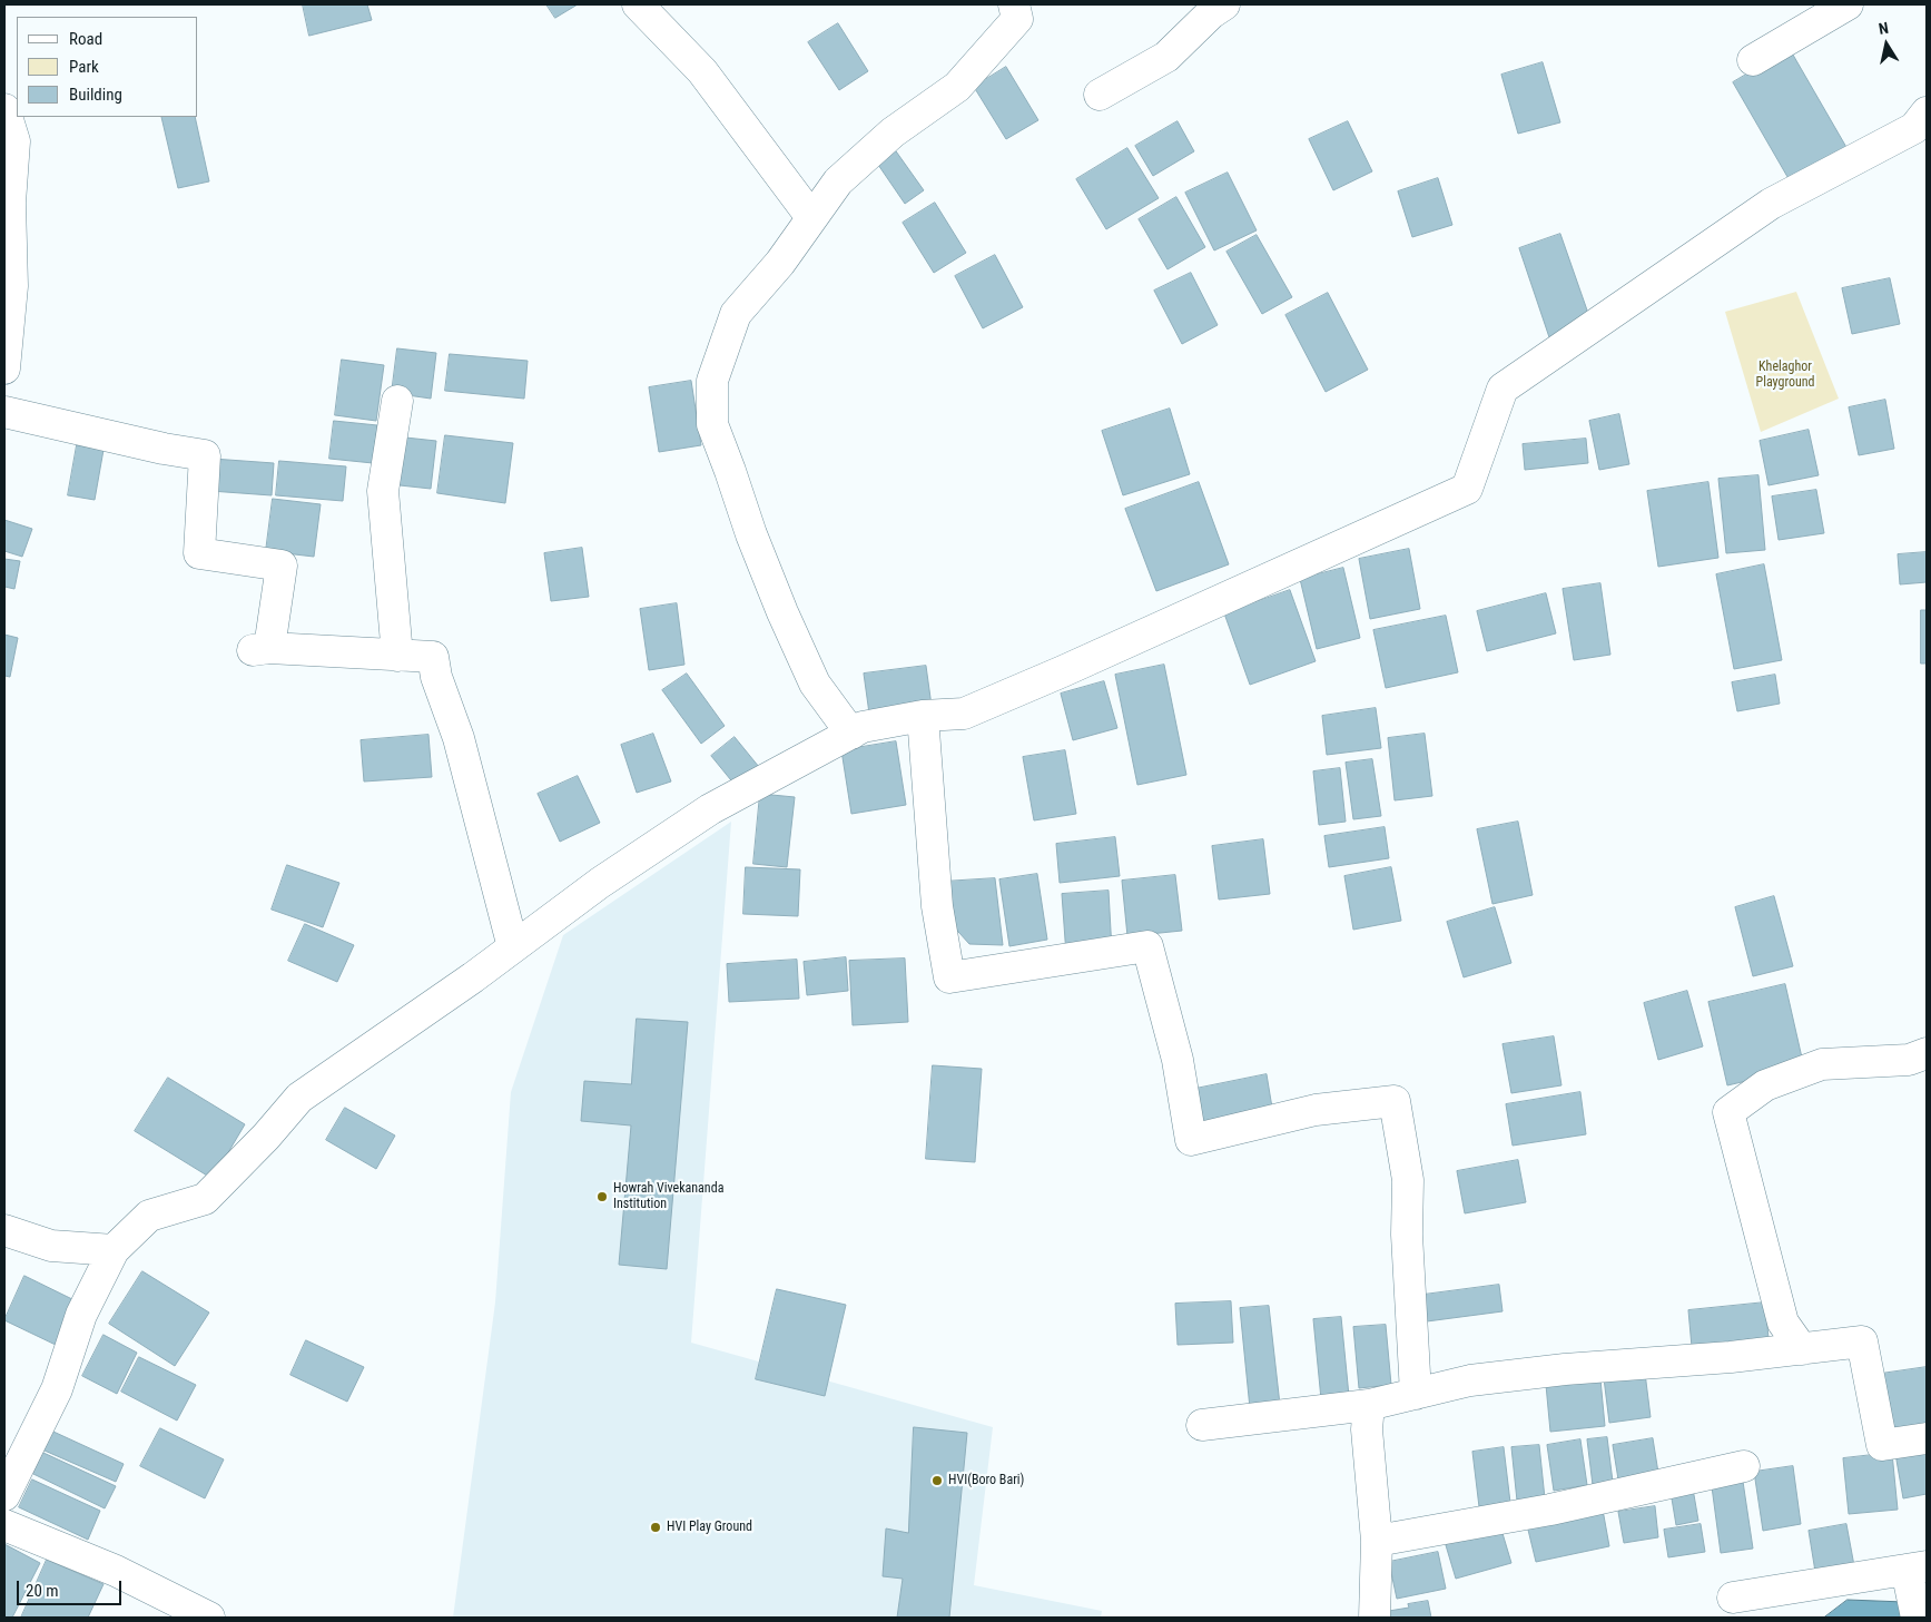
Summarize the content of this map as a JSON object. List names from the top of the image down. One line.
{"parks":["Khelaghor Playground"],"places":["Howrah Vivekananda Institution","HVI(Boro Bari)","HVI Play Ground"],"legend":["Road","Park","Building"],"scale_bar":"20 m","north":"top"}
